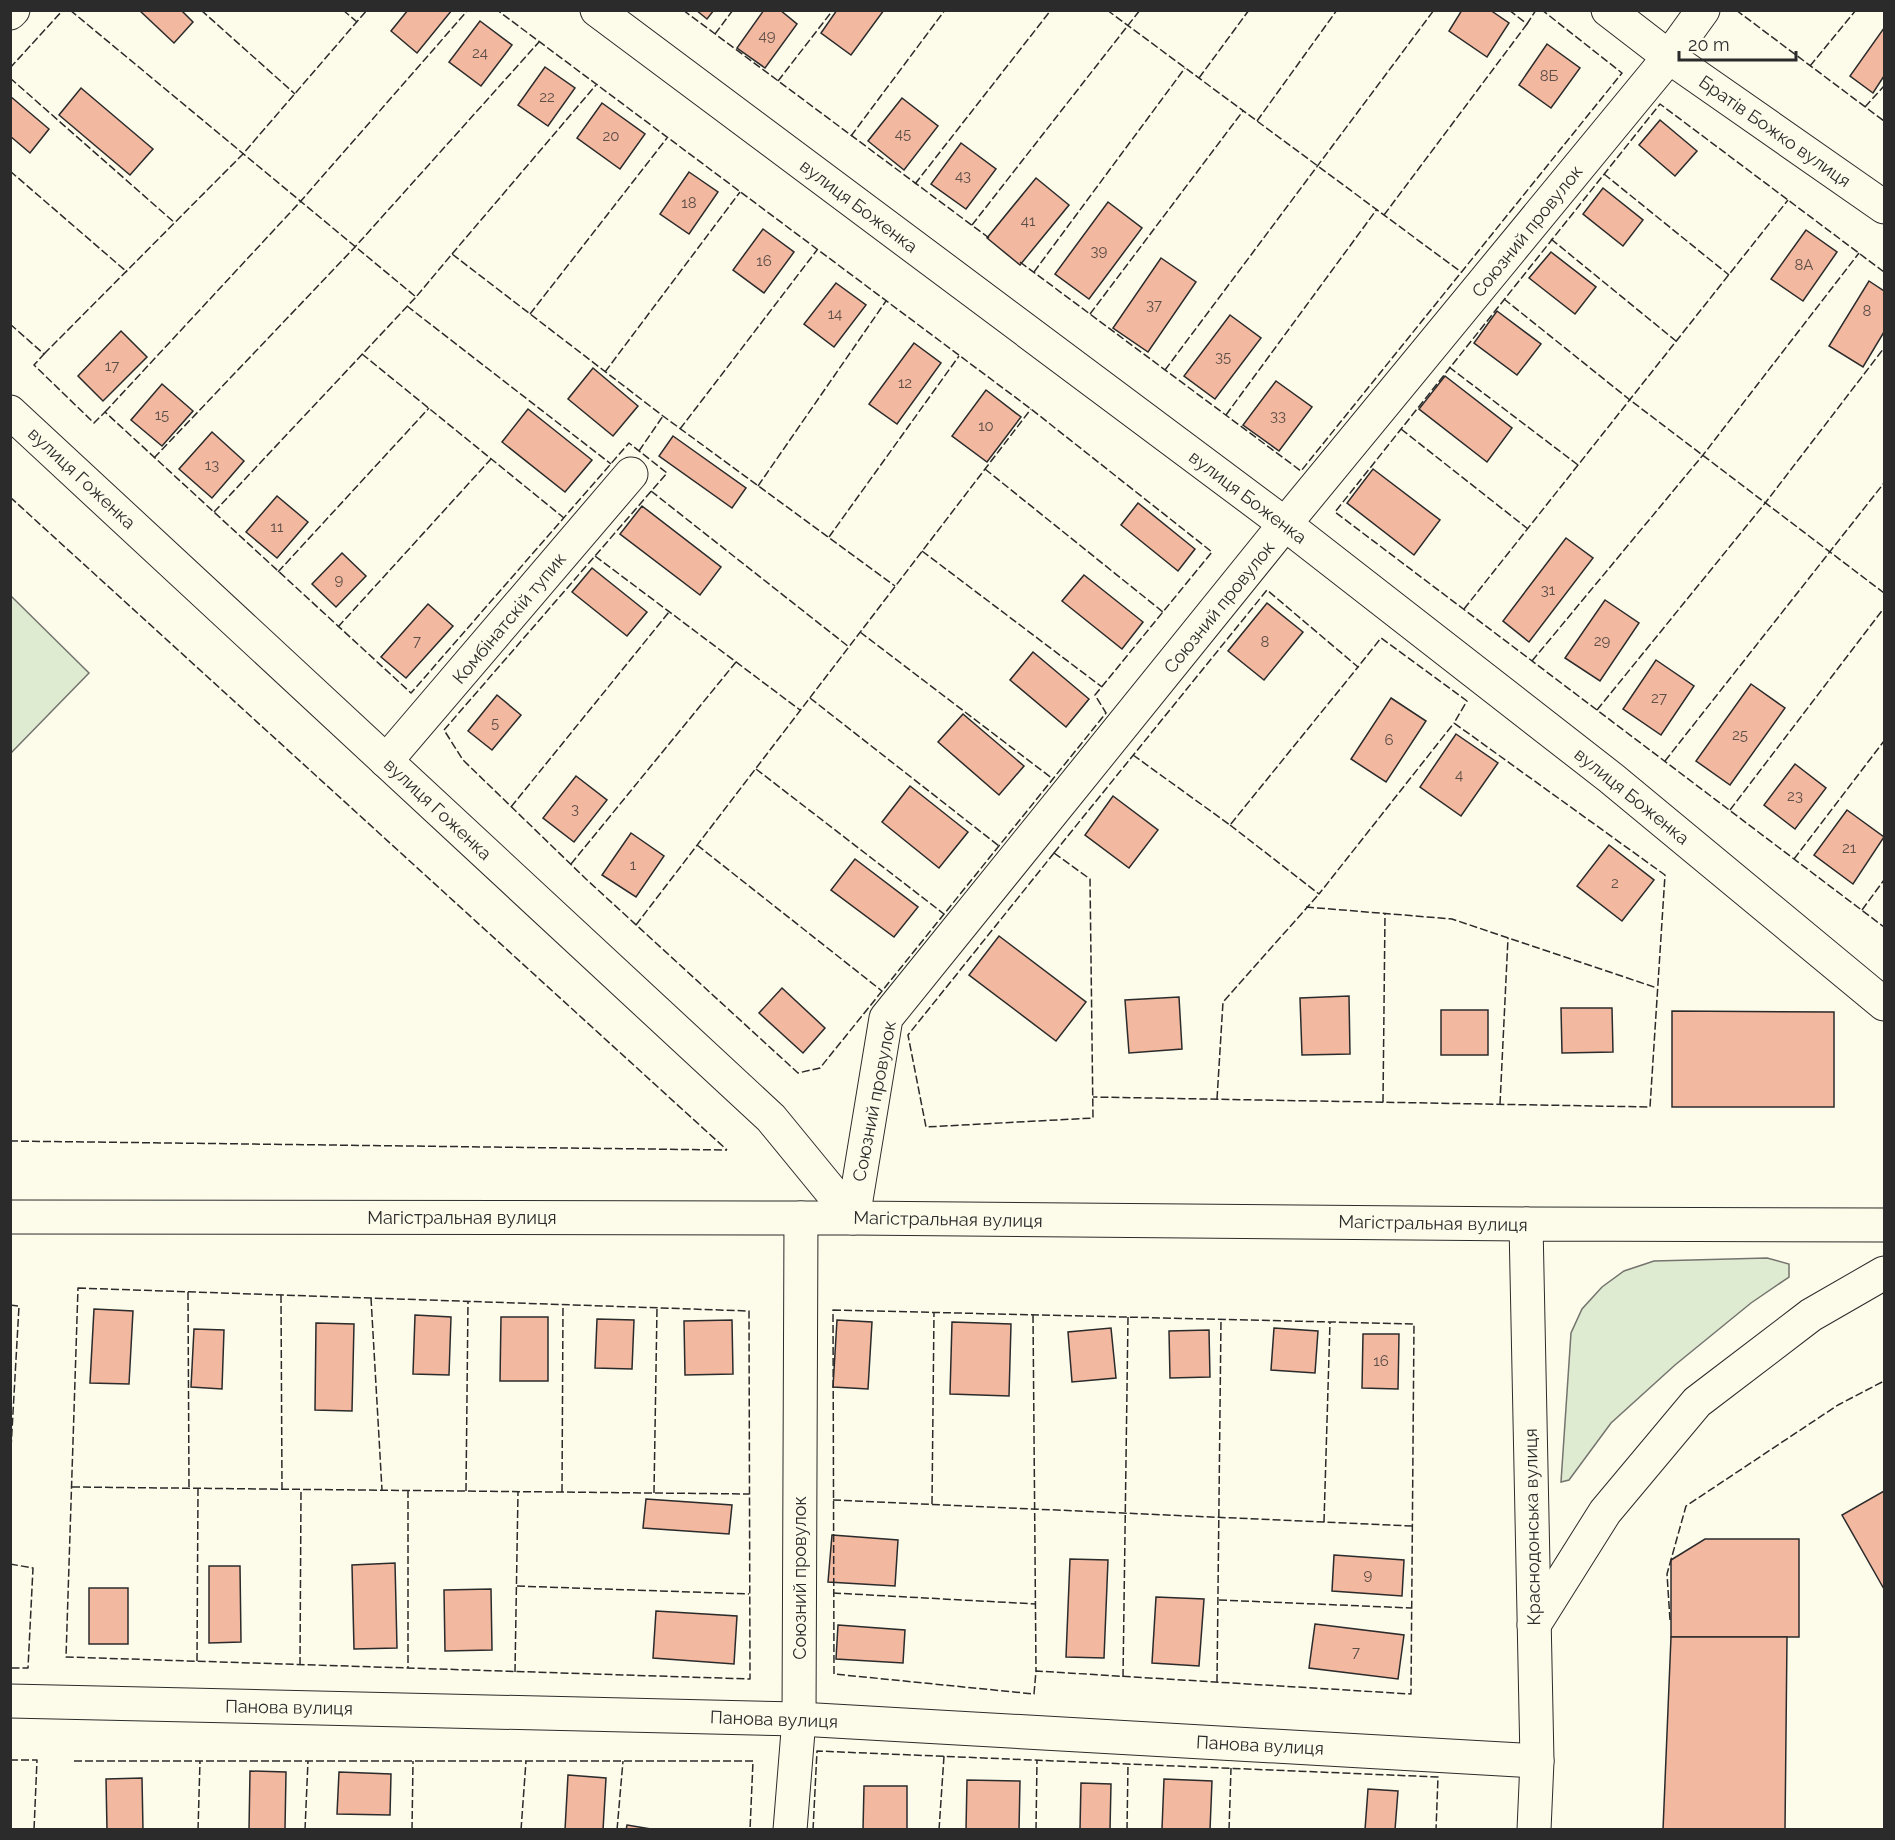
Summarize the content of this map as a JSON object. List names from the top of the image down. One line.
{"streets":{"street":["Братів Божко вулиця","вулиця Боженка","Союзний провулок","вулиця Гоженка","Комбінатскій тупик","Магістральная вулиця","Краснодонська вулиця","Панова вулиця"]},"crossings":[["Братів Божко вулиця","Союзний провулок"],["вулиця Боженка","Союзний провулок"],["Союзний провулок","вулиця Гоженка"],["Союзний провулок","Магістральная вулиця"],["Союзний провулок","Панова вулиця"],["вулиця Гоженка","Комбінатскій тупик"],["вулиця Гоженка","Магістральная вулиця"],["Магістральная вулиця","Краснодонська вулиця"],["Краснодонська вулиця","Панова вулиця"]],"house_numbers":["49","24","8Б","22","45","20","43","18","41","39","16","8А","37","8","14","35","17","12","15","33","10","13","11","9","31","7","29","8","27","5","25","6","4","23","3","21","1","2","16","9","7"],"scale_bar":"20 m"}
